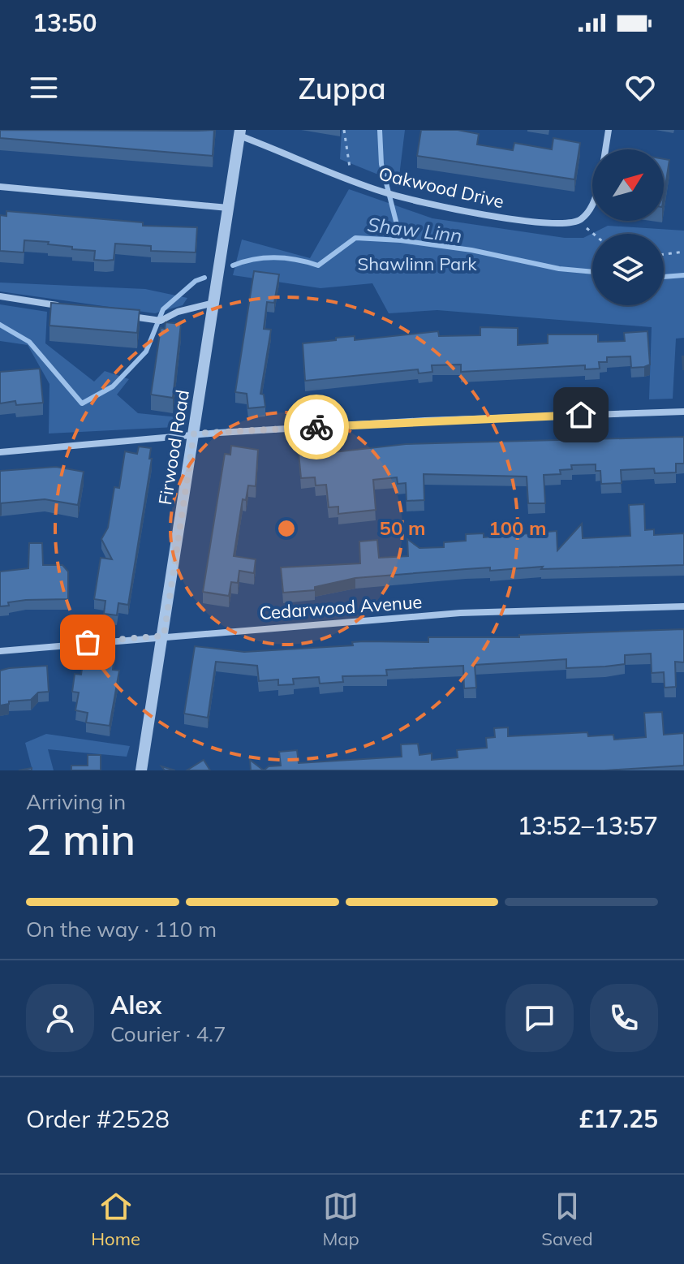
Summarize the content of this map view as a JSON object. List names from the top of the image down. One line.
{"streets":{"street":["Oakwood Drive","Firwood Road","Cedarwood Avenue"]},"crossings":[["Oakwood Drive","Firwood Road"],["Firwood Road","Cedarwood Avenue"]],"water":["Shaw Linn"],"parks":["Shawlinn Park"],"north":"top right","page":{"status":"13:50","header":"Zuppa","heading":["2 min","Arriving in","13:52–13:57"],"panel":["Alex","Courier · 4.7","Order #2528","£17.25"],"bar":"On the way · 110 m","tabs":["Home","Map","Saved"]},"rings":["50 m","100 m"]}
